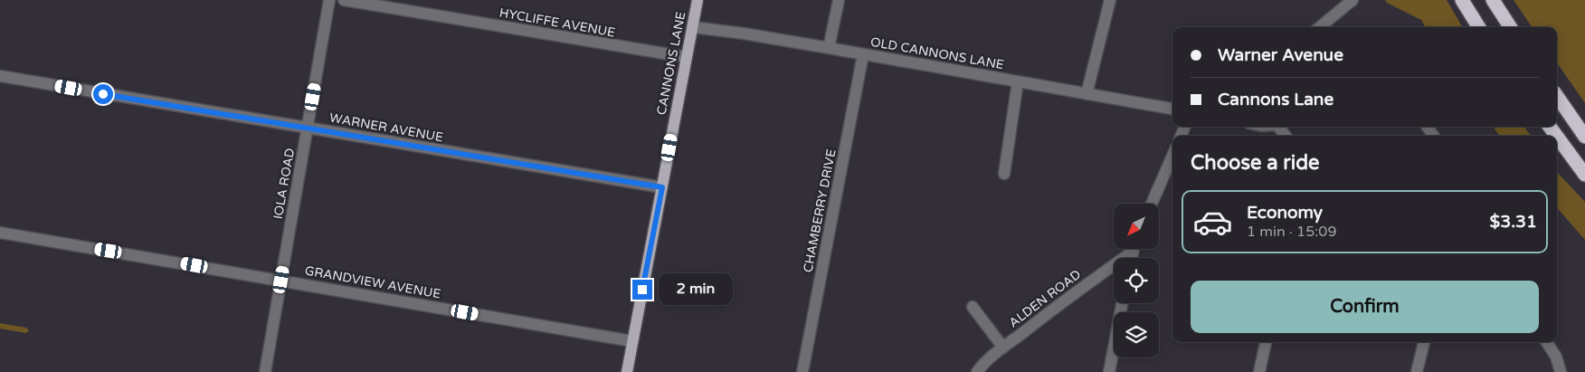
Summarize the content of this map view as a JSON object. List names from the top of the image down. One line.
{"streets":{"main road":["CANNONS LANE"],"street":["HYCLIFFE AVENUE","OLD CANNONS LANE","WARNER AVENUE","IOLA ROAD","CHAMBERRY DRIVE","GRANDVIEW AVENUE","ALDEN ROAD"]},"crossings":[["HYCLIFFE AVENUE","CANNONS LANE"],["OLD CANNONS LANE","CANNONS LANE"],["OLD CANNONS LANE","CHAMBERRY DRIVE"],["CANNONS LANE","WARNER AVENUE"],["CANNONS LANE","GRANDVIEW AVENUE"],["WARNER AVENUE","IOLA ROAD"],["IOLA ROAD","GRANDVIEW AVENUE"]],"north":"bottom left","page":{"banner":["Warner Avenue","Cannons Lane"],"heading":"Choose a ride","list":[{"name":"Economy","note":"1 min · 15:09","value":"$3.31"}],"buttons":"Confirm","bubble":"2 min"}}
